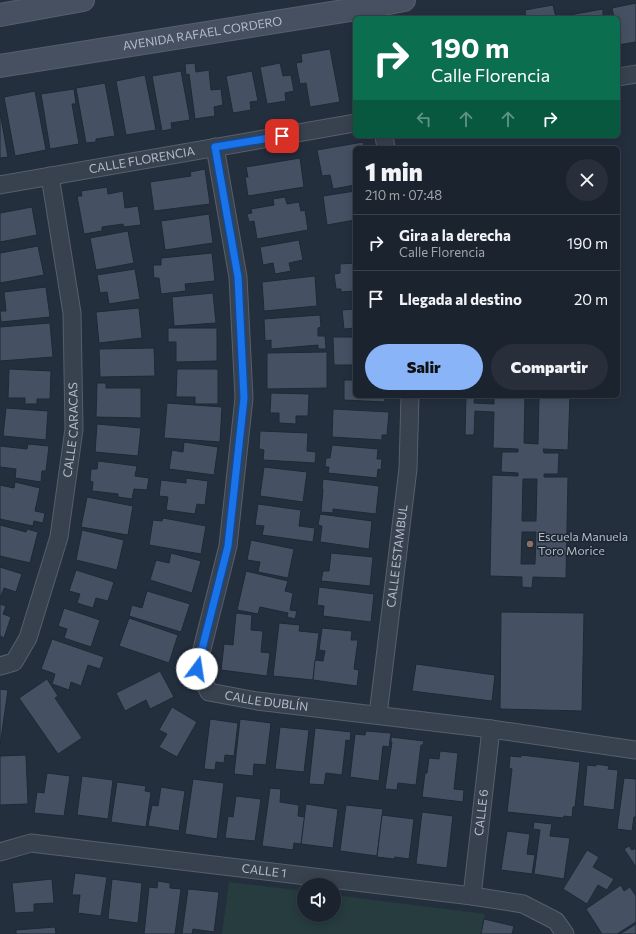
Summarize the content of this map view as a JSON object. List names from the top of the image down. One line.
{"streets":{"main road":["AVENIDA RAFAEL CORDERO"],"street":["CALLE FLORENCIA","CALLE CARACAS","CALLE ESTAMBUL","CALLE DUBLÍN","CALLE 6","CALLE 1"]},"crossings":[["CALLE FLORENCIA","CALLE CARACAS"],["CALLE FLORENCIA","CALLE DUBLÍN"],["CALLE ESTAMBUL","CALLE DUBLÍN"],["CALLE DUBLÍN","CALLE 6"],["CALLE 6","CALLE 1"]],"places":["Escuela Manuela Toro Morice"],"page":{"turn":["190 m","Calle Florencia"],"heading":["1 min","210 m · 07:48"],"list":[{"name":"Gira a la derecha","note":"Calle Florencia","value":"190 m"},{"name":"Llegada al destino","value":"20 m"}],"buttons":["Salir","Compartir"]}}
